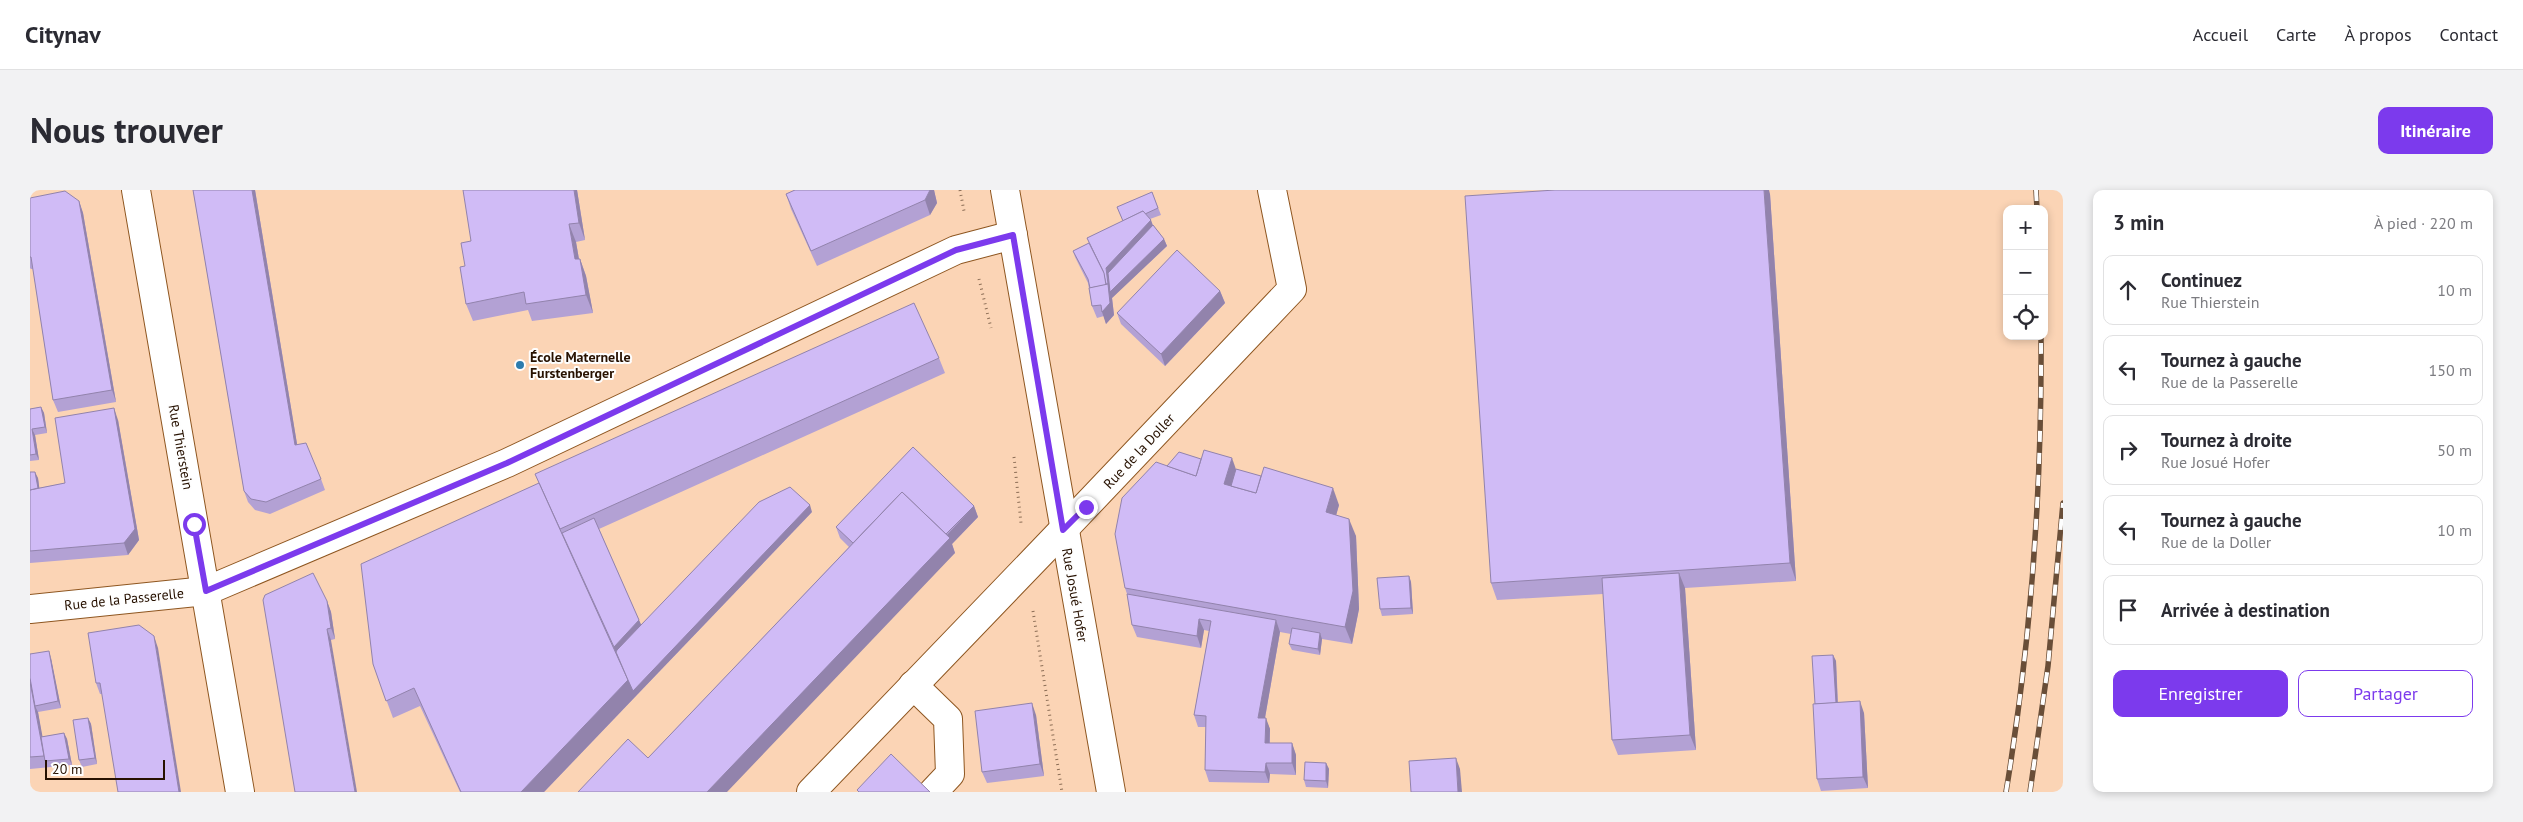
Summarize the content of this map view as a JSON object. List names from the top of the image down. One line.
{"streets":{"street":["Rue Thierstein","Rue de la Doller","Rue Josué Hofer","Rue de la Passerelle"]},"crossings":[["Rue Thierstein","Rue de la Passerelle"],["Rue de la Doller","Rue Josué Hofer"],["Rue Josué Hofer","Rue de la Passerelle"]],"places":["École Maternelle Furstenberger"],"scale_bar":"20 m","page":{"header":"Citynav","nav":["Accueil","Carte","À propos","Contact"],"title":"Nous trouver","buttons":["Itinéraire",["Enregistrer","Partager"]],"heading":["3 min","À pied · 220 m"],"map_buttons":["+","−"],"list":[["Continuez","Rue Thierstein","10 m"],["Tournez à gauche","Rue de la Passerelle","150 m"],["Tournez à droite","Rue Josué Hofer","50 m"],["Tournez à gauche","Rue de la Doller","10 m"],"Arrivée à destination"],"scale":"20 m"}}
